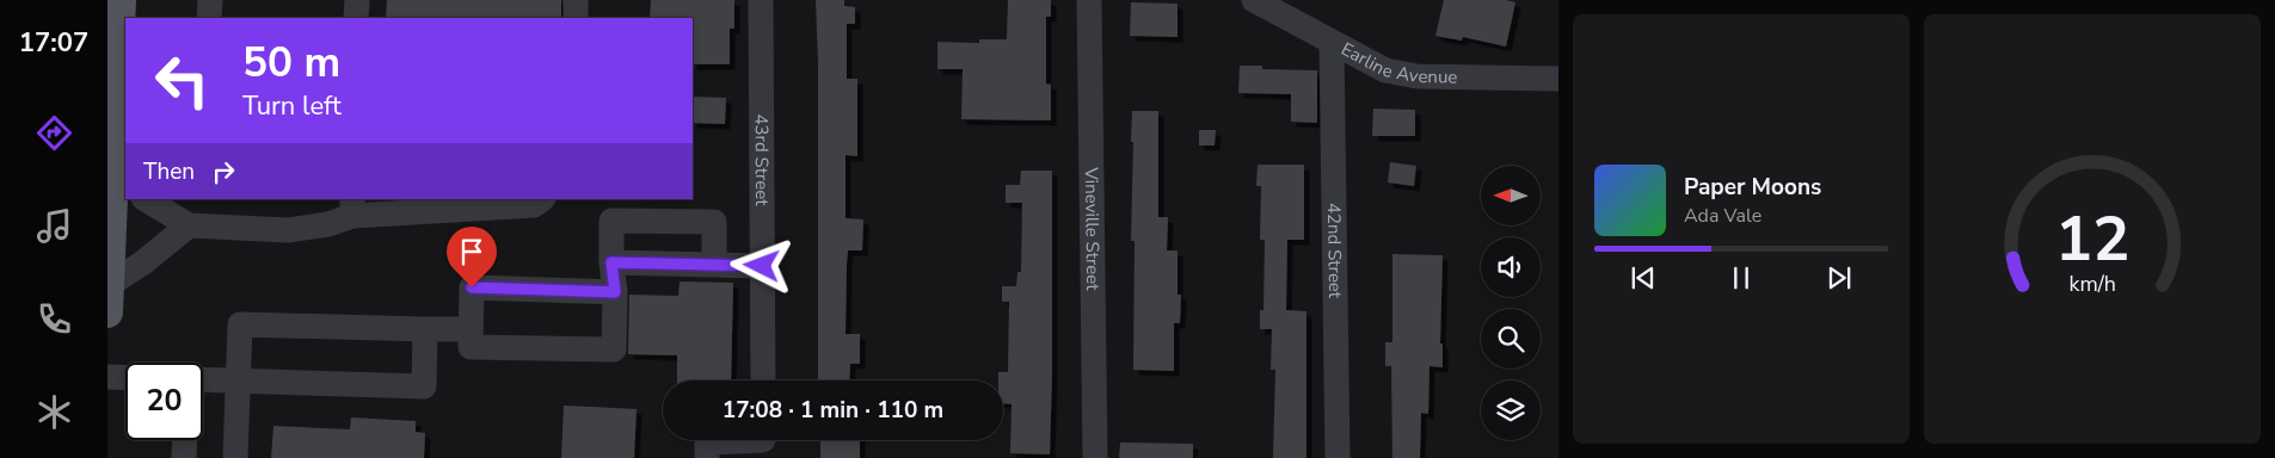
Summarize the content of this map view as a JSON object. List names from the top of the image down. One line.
{"streets":{"street":["Earline Avenue","43rd Street","Vineville Street","42nd Street"]},"crossings":[["Earline Avenue","42nd Street"]],"north":"left","page":{"tabs":"17:07","turn":["50 m","Turn left"],"then":"Then","song":["Paper Moons","Ada Vale"],"limit":"20","trip":"17:08 · 1 min · 110 m","gauge":["12","km/h"]}}
